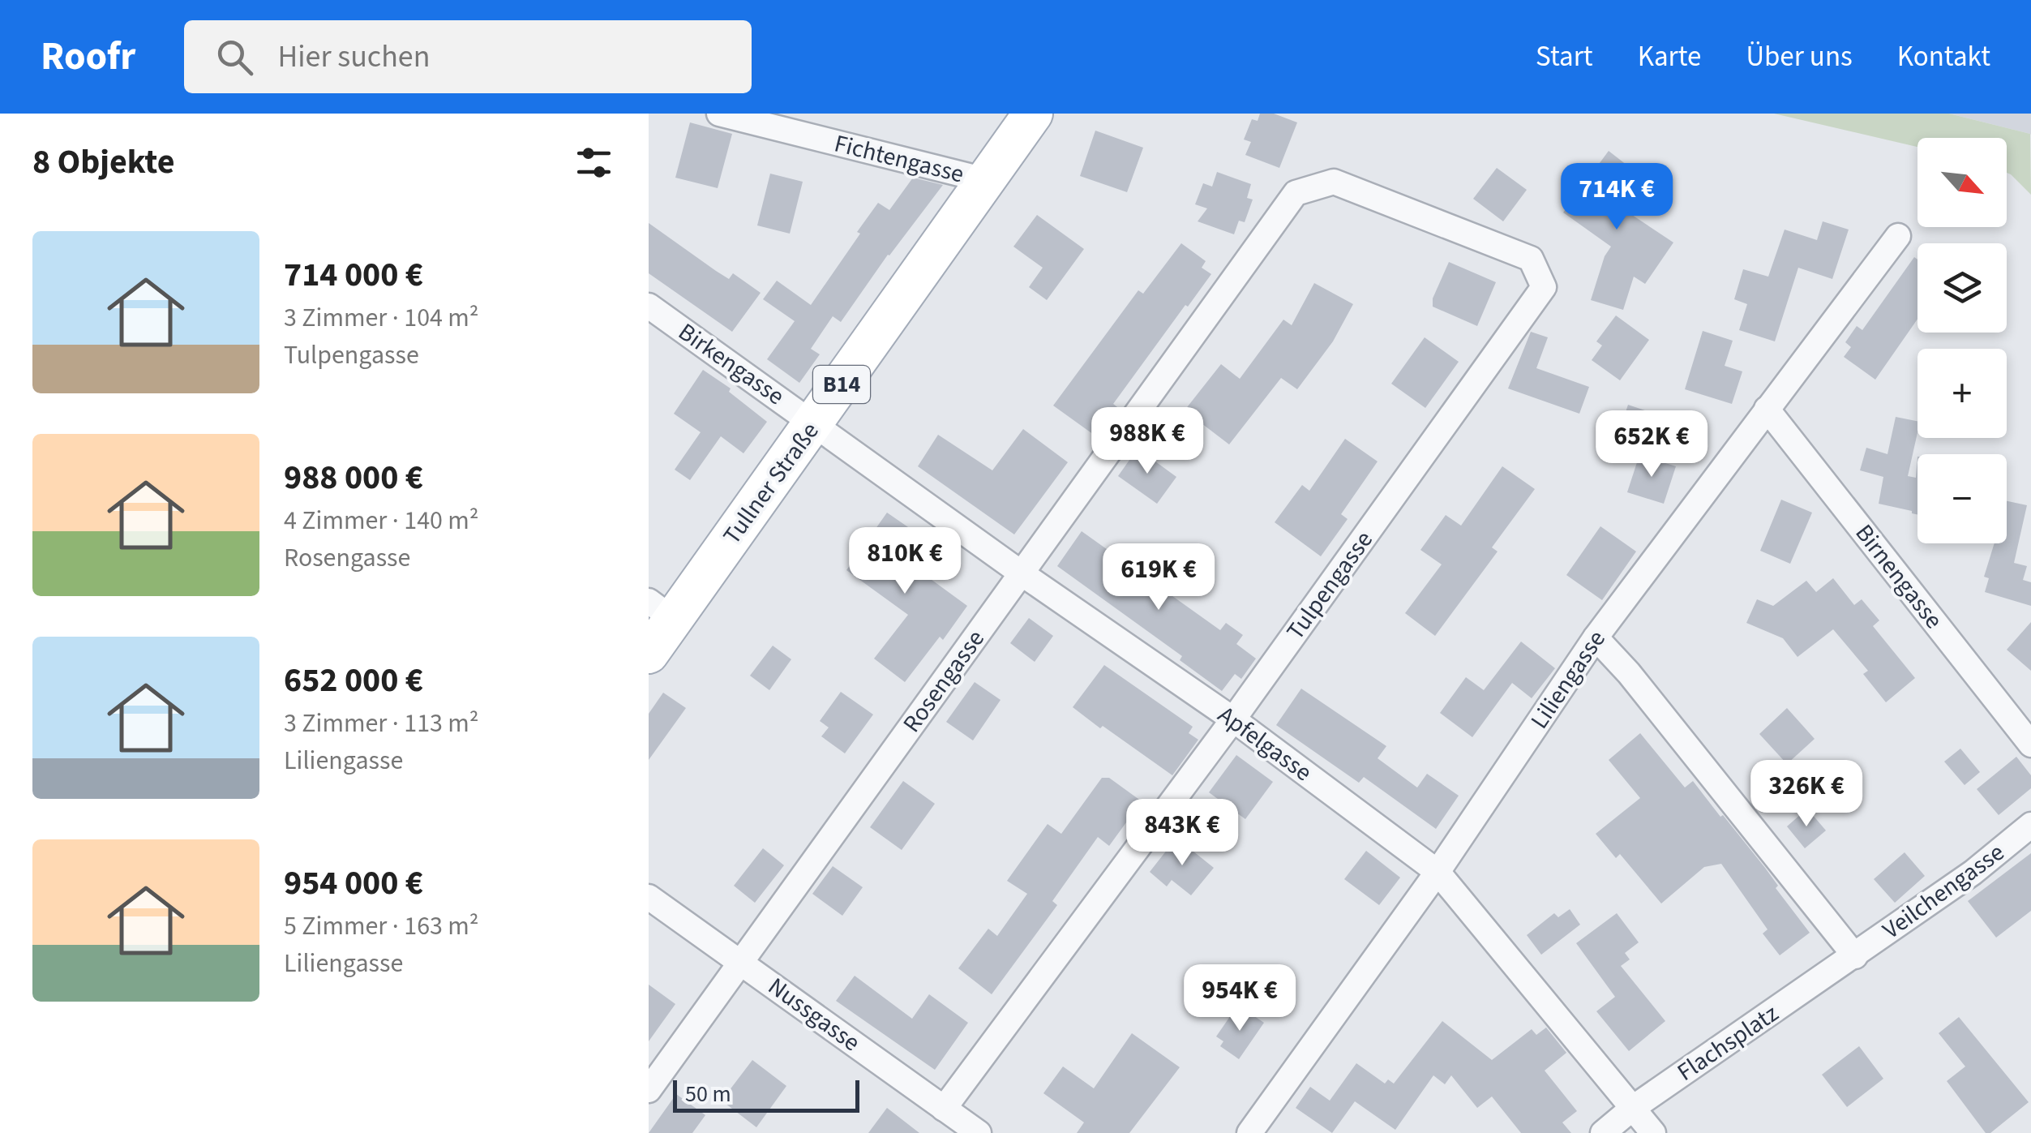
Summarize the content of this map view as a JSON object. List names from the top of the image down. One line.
{"streets":{"main road":["B14","Tullner Straße"],"street":["Fichtengasse","Birkengasse","Birnengasse","Tulpengasse","Liliengasse","Rosengasse","Apfelgasse","Veilchengasse","Nussgasse","Flachsplatz"]},"crossings":[["Fichtengasse","Tullner Straße"],["Birkengasse","Tullner Straße"],["Birkengasse","Apfelgasse"],["Tullner Straße","Apfelgasse"],["Birnengasse","Liliengasse"],["Tulpengasse","Rosengasse"],["Tulpengasse","Apfelgasse"],["Tulpengasse","Nussgasse"],["Liliengasse","Apfelgasse"],["Rosengasse","Apfelgasse"],["Rosengasse","Nussgasse"],["Apfelgasse","Flachsplatz"],["Veilchengasse","Flachsplatz"]],"scale_bar":"50 m","north":"bottom right","page":{"header":"Roofr","search":"Hier suchen","nav":["Start","Karte","Über uns","Kontakt"],"heading":"8 Objekte","map_buttons":["+","−"],"price":["714K €","988K €","652K €","810K €","619K €","326K €","843K €","954K €"],"list":[{"name":"714 000 €","note":"3 Zimmer · 104 m² · Tulpengasse"},{"name":"988 000 €","note":"4 Zimmer · 140 m² · Rosengasse"},{"name":"652 000 €","note":"3 Zimmer · 113 m² · Liliengasse"},{"name":"954 000 €","note":"5 Zimmer · 163 m² · Liliengasse"}],"scale":"50 m"}}
